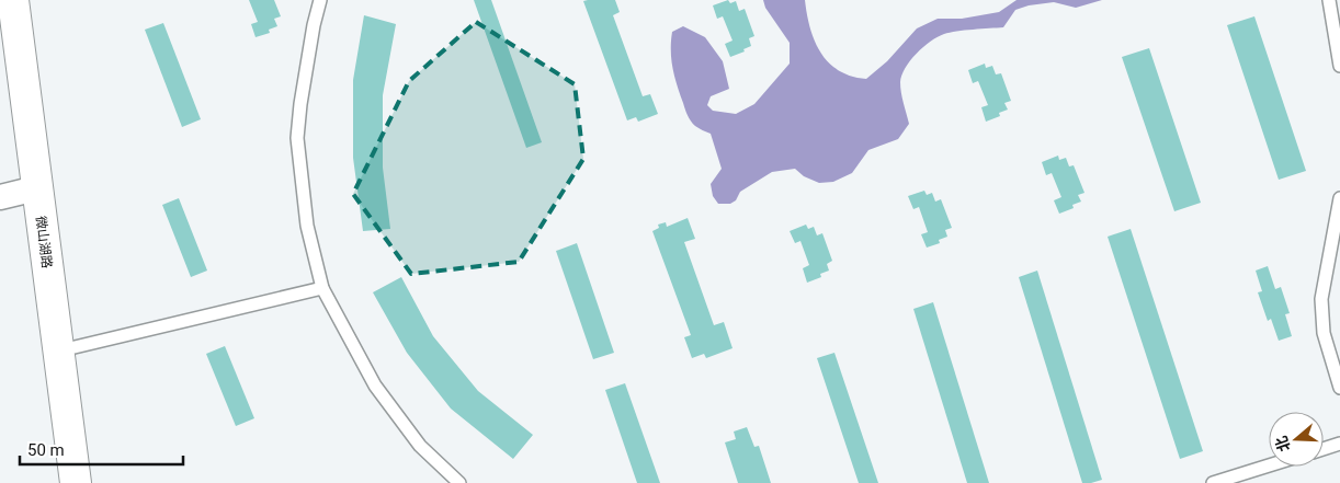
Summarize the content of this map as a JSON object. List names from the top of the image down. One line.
{"streets":{"street":["微山湖路"]},"scale_bar":"50 m","north":"left"}
